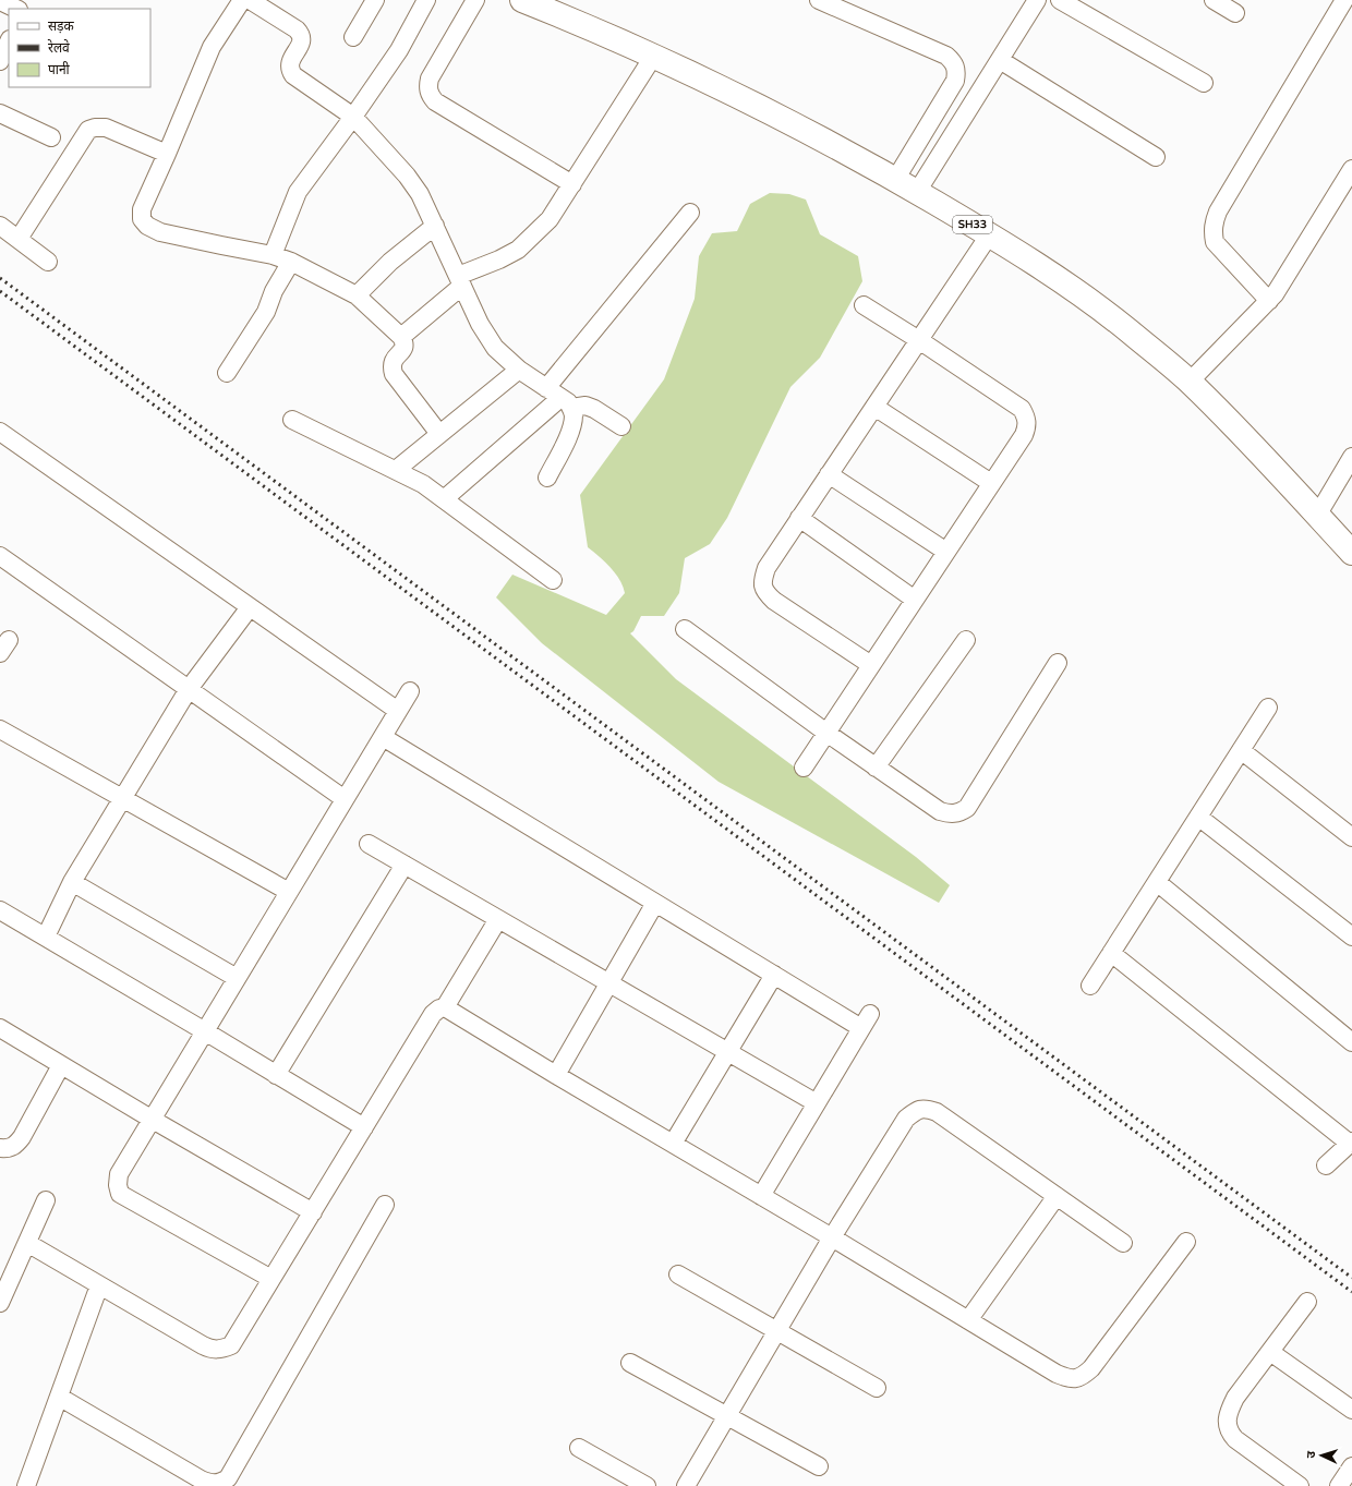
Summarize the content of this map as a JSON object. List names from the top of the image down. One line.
{"streets":{"main road":["SH33"]},"legend":["सड़क","रेलवे","पानी"],"north":"left"}
